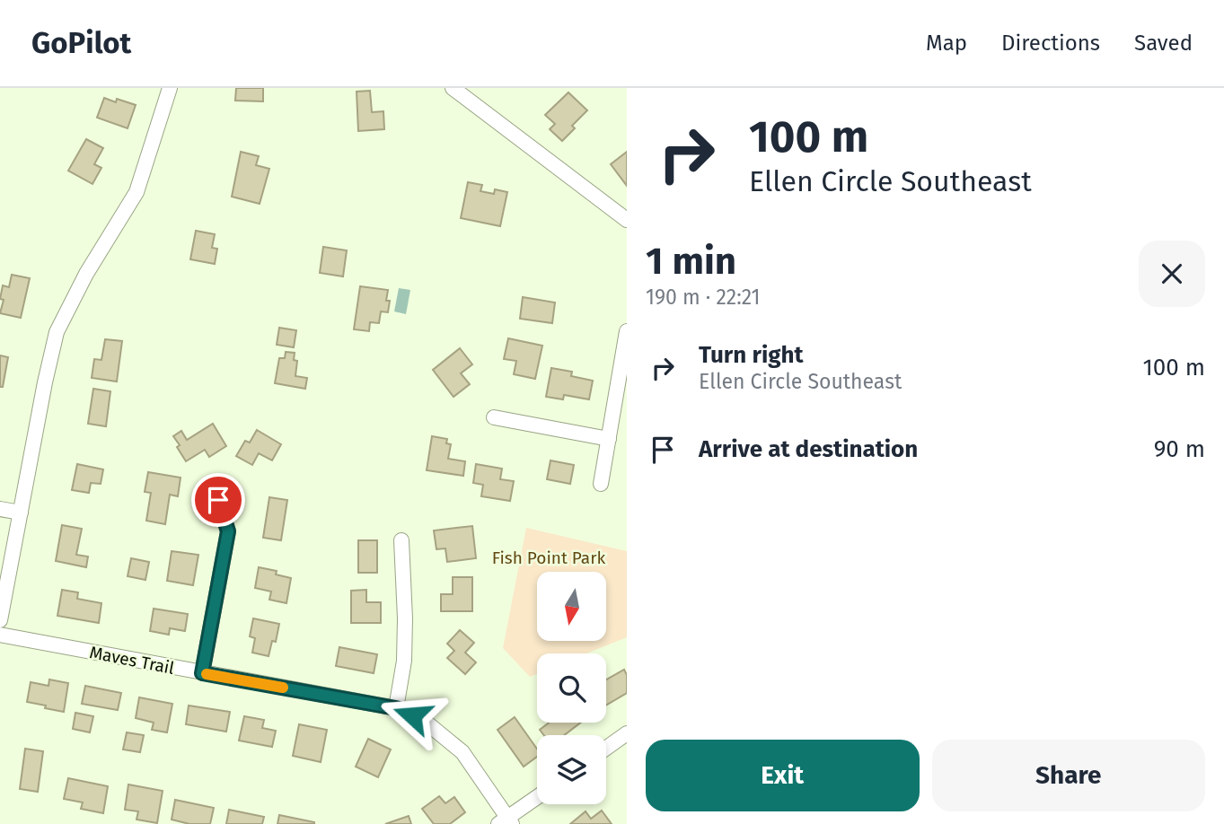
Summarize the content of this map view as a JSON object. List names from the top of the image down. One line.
{"streets":{"street":["Maves Trail"]},"parks":["Fish Point Park"],"north":"bottom","page":{"header":"GoPilot","nav":["Map","Directions","Saved"],"turn":["100 m","Ellen Circle Southeast"],"heading":["1 min","190 m · 22:21"],"list":[{"name":"Turn right","note":"Ellen Circle Southeast","value":"100 m"},{"name":"Arrive at destination","value":"90 m"}],"buttons":["Exit","Share"]}}
